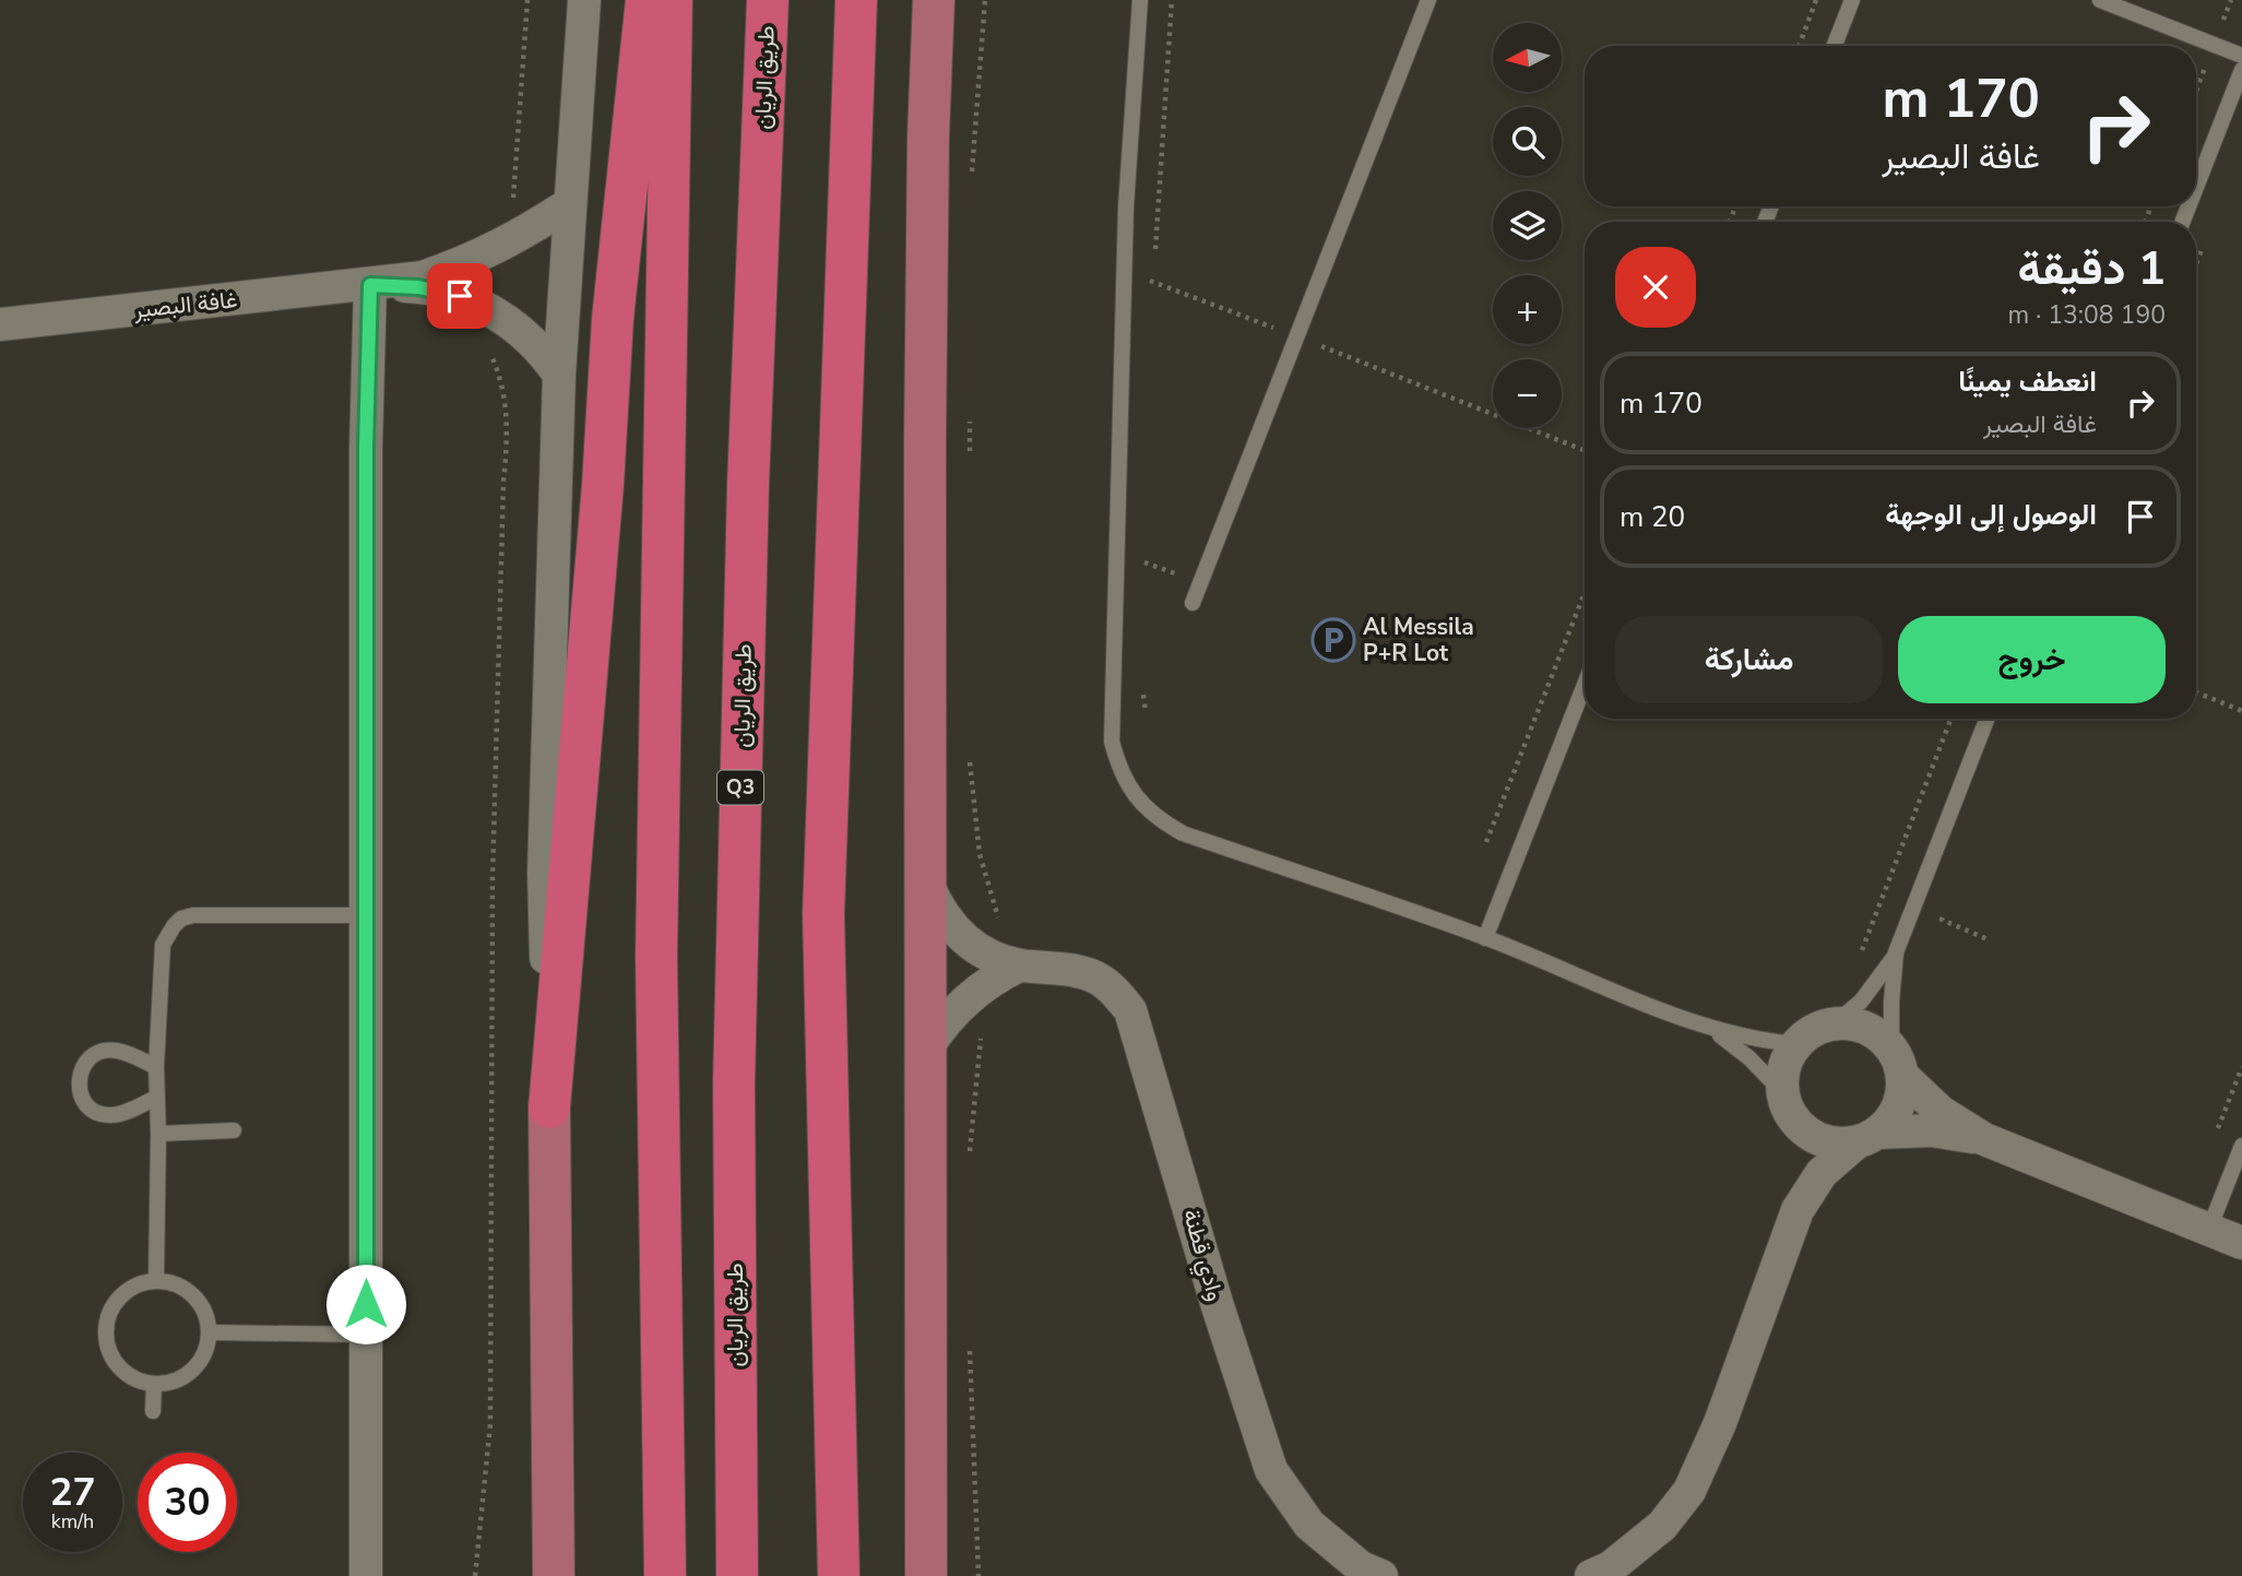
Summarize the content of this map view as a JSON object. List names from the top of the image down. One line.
{"streets":{"highway":["طريق الريان","Q3"],"street":["غافة البصير","وادي قطنة"]},"places":{"parking":["Al Messila P+R Lot"]},"north":"left","page":{"map_buttons":["+","−"],"turn":["170 m","غافة البصير"],"heading":["1 دقيقة","190 m · 13:08"],"list":[{"name":"انعطف يمينًا","note":"غافة البصير","value":"170 m"},{"name":"الوصول إلى الوجهة","value":"20 m"}],"buttons":["خروج","مشاركة"],"speed":"27 km/h","limit":"30"}}
